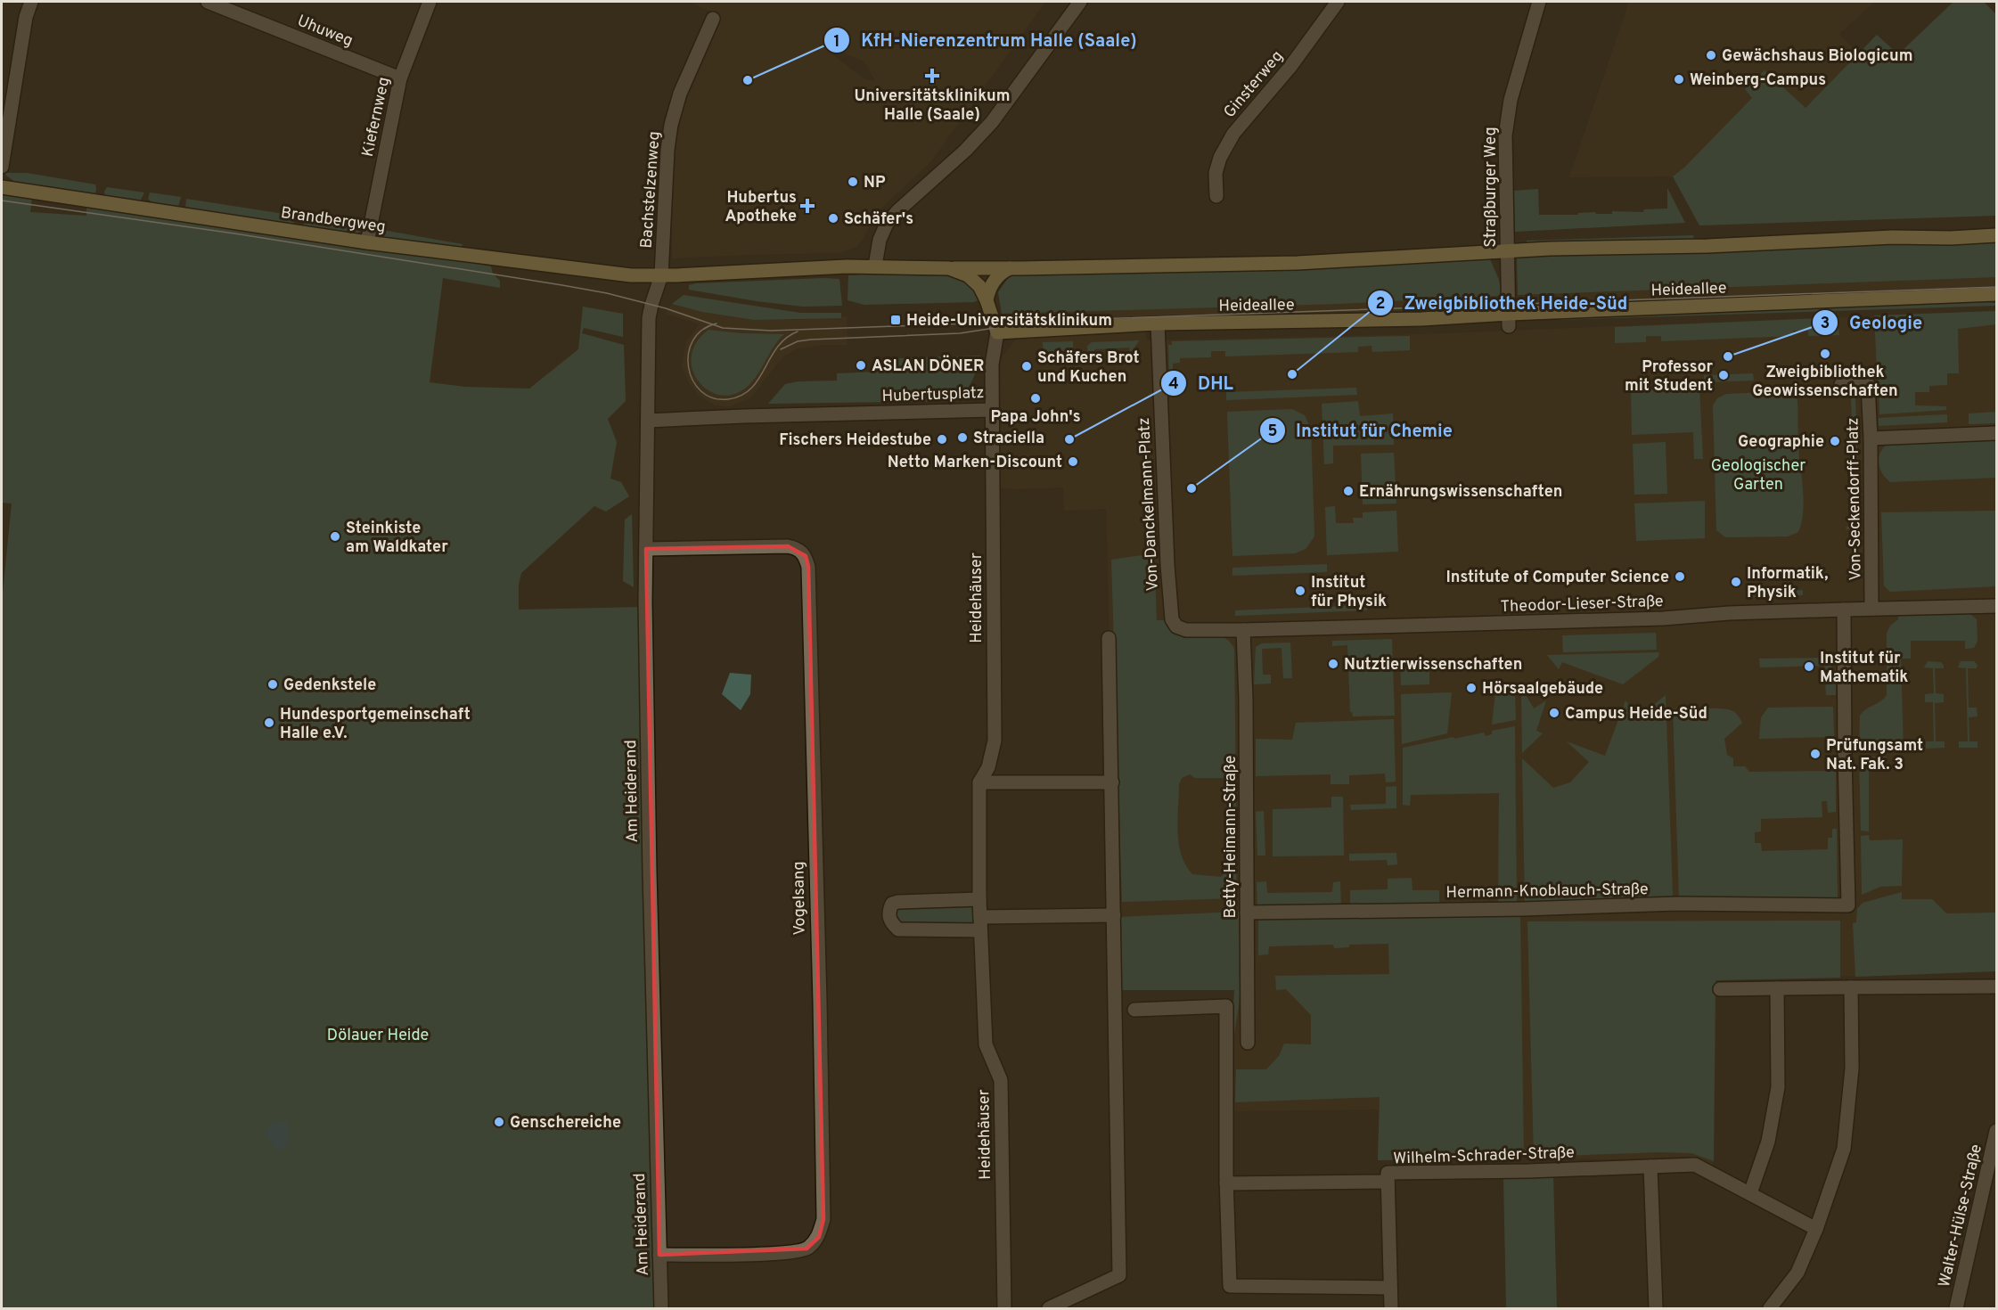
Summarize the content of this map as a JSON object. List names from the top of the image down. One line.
{"streets":{"main road":["Brandbergweg","Heideallee","Hubertusplatz"],"street":["Uhuweg","Ginsterweg","Kiefernweg","Straßburger Weg","Bachstelzenweg","Von-Seckendorff-Platz","Von-Danckelmann-Platz","Heidehäuser","Theodor-Lieser-Straße","Am Heiderand","Betty-Heimann-Straße","Hermann-Knoblauch-Straße","Vogelsang","Wilhelm-Schrader-Straße","Walter-Hülse-Straße"]},"crossings":[["Uhuweg","Kiefernweg"],["Kiefernweg","Brandbergweg"],["Straßburger Weg","Heideallee"],["Bachstelzenweg","Brandbergweg"],["Bachstelzenweg","Hubertusplatz"],["Bachstelzenweg","Am Heiderand"],["Brandbergweg","Hubertusplatz"],["Brandbergweg","Am Heiderand"],["Heideallee","Hubertusplatz"],["Heideallee","Von-Danckelmann-Platz"],["Hubertusplatz","Heidehäuser"],["Hubertusplatz","Am Heiderand"],["Von-Seckendorff-Platz","Theodor-Lieser-Straße"],["Von-Danckelmann-Platz","Theodor-Lieser-Straße"],["Theodor-Lieser-Straße","Betty-Heimann-Straße"],["Theodor-Lieser-Straße","Hermann-Knoblauch-Straße"],["Am Heiderand","Vogelsang"],["Betty-Heimann-Straße","Hermann-Knoblauch-Straße"]],"parks":["Geologischer Garten","Dölauer Heide"],"places":{"other":["Gewächshaus Biologicum","Weinberg-Campus","KfH-Nierenzentrum Halle (Saale)","NP","Schäfer's","Zweigbibliothek Geowissenschaften","Geologie","ASLAN DÖNER","Schäfers Brot und Kuchen","Zweigbibliothek Heide-Süd","Professor mit Student","Papa John's","Straciella","Fischers Heidestube","DHL","Geographie","Netto Marken-Discount","Institut für Chemie","Ernährungswissenschaften","Steinkiste am Waldkater","Institute of Computer Science","Informatik, Physik","Institut für Physik","Nutztierwissenschaften","Institut für Mathematik","Gedenkstele","Hörsaalgebäude","Campus Heide-Süd","Hundesportgemeinschaft Halle e.V.","Prüfungsamt Nat. Fak. 3","Genschereiche"],"health":["Universitätsklinikum Halle (Saale)","Hubertus Apotheke"],"transit":["Heide-Universitätsklinikum"]}}
